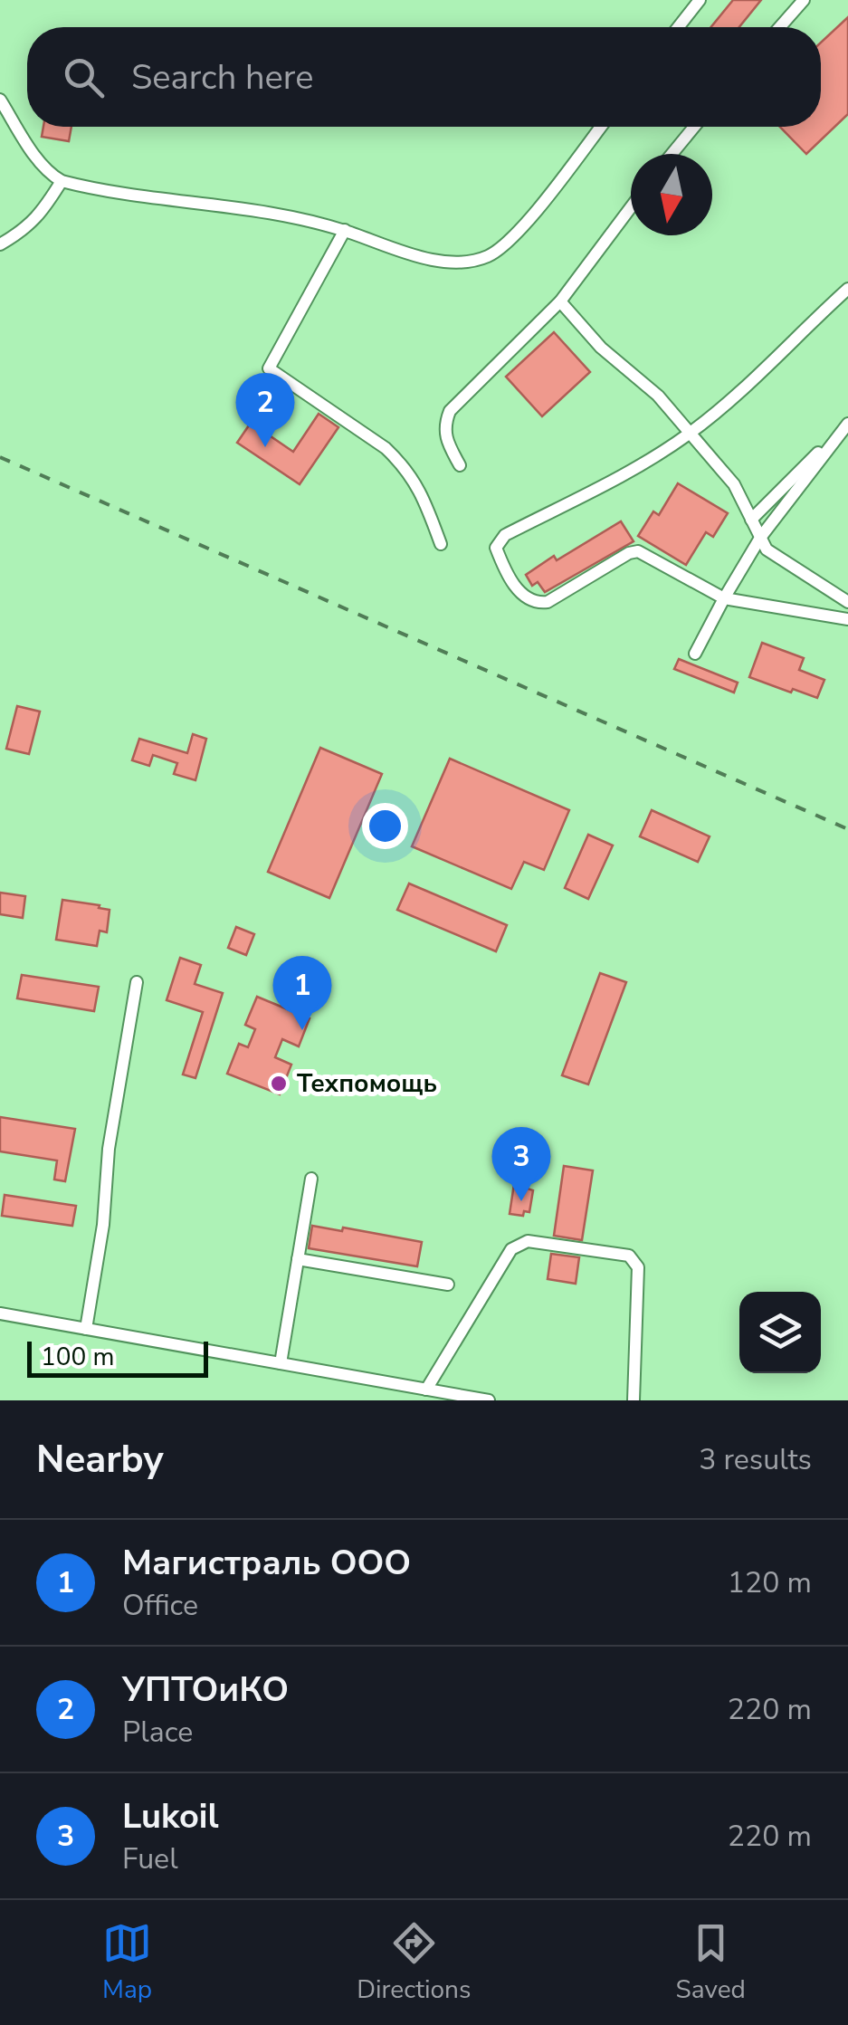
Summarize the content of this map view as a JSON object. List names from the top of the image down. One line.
{"places":["Техпомощь"],"scale_bar":"100 m","north":"bottom","page":{"search":"Search here","pins":["2","1","3"],"scale":"100 m","heading":["Nearby","3 results"],"list":[{"mark":"1","name":"Магистраль ООО","note":"Office","value":"120 m"},{"mark":"2","name":"УПТОиКО","note":"Place","value":"220 m"},{"mark":"3","name":"Lukoil","note":"Fuel","value":"220 m"}],"nav":["Map","Directions","Saved"]}}
